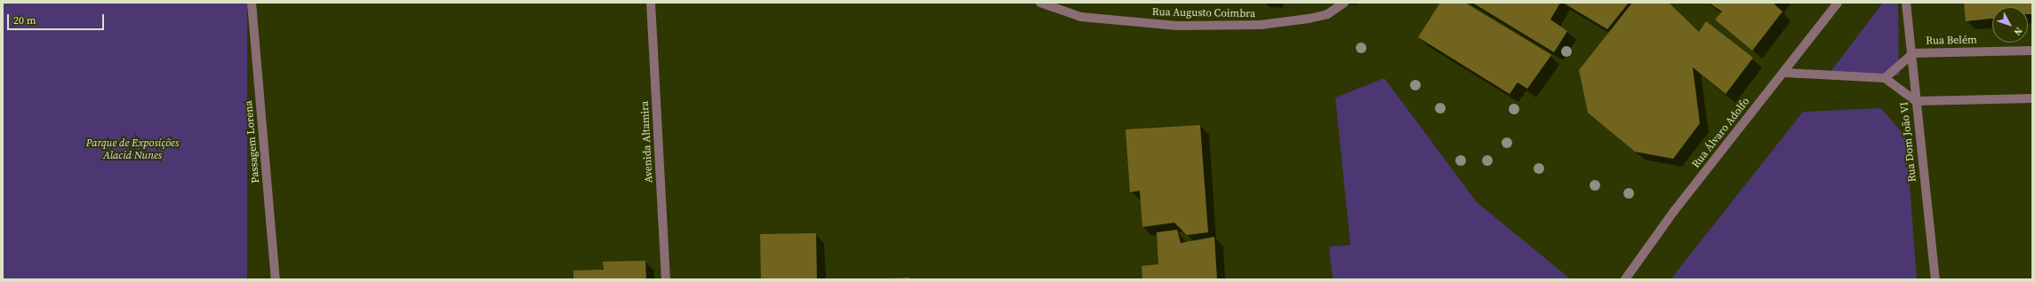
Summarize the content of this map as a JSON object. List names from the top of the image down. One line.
{"streets":{"street":["Rua Augusto Coimbra","Rua Belém","Rua Álvaro Adolfo","Passagem Lorena","Avenida Altamira","Rua Dom João VI"]},"crossings":[["Rua Belém","Rua Dom João VI"]],"parks":["Parque de Exposições Alacid Nunes"],"scale_bar":"20 m","north":"bottom right"}
